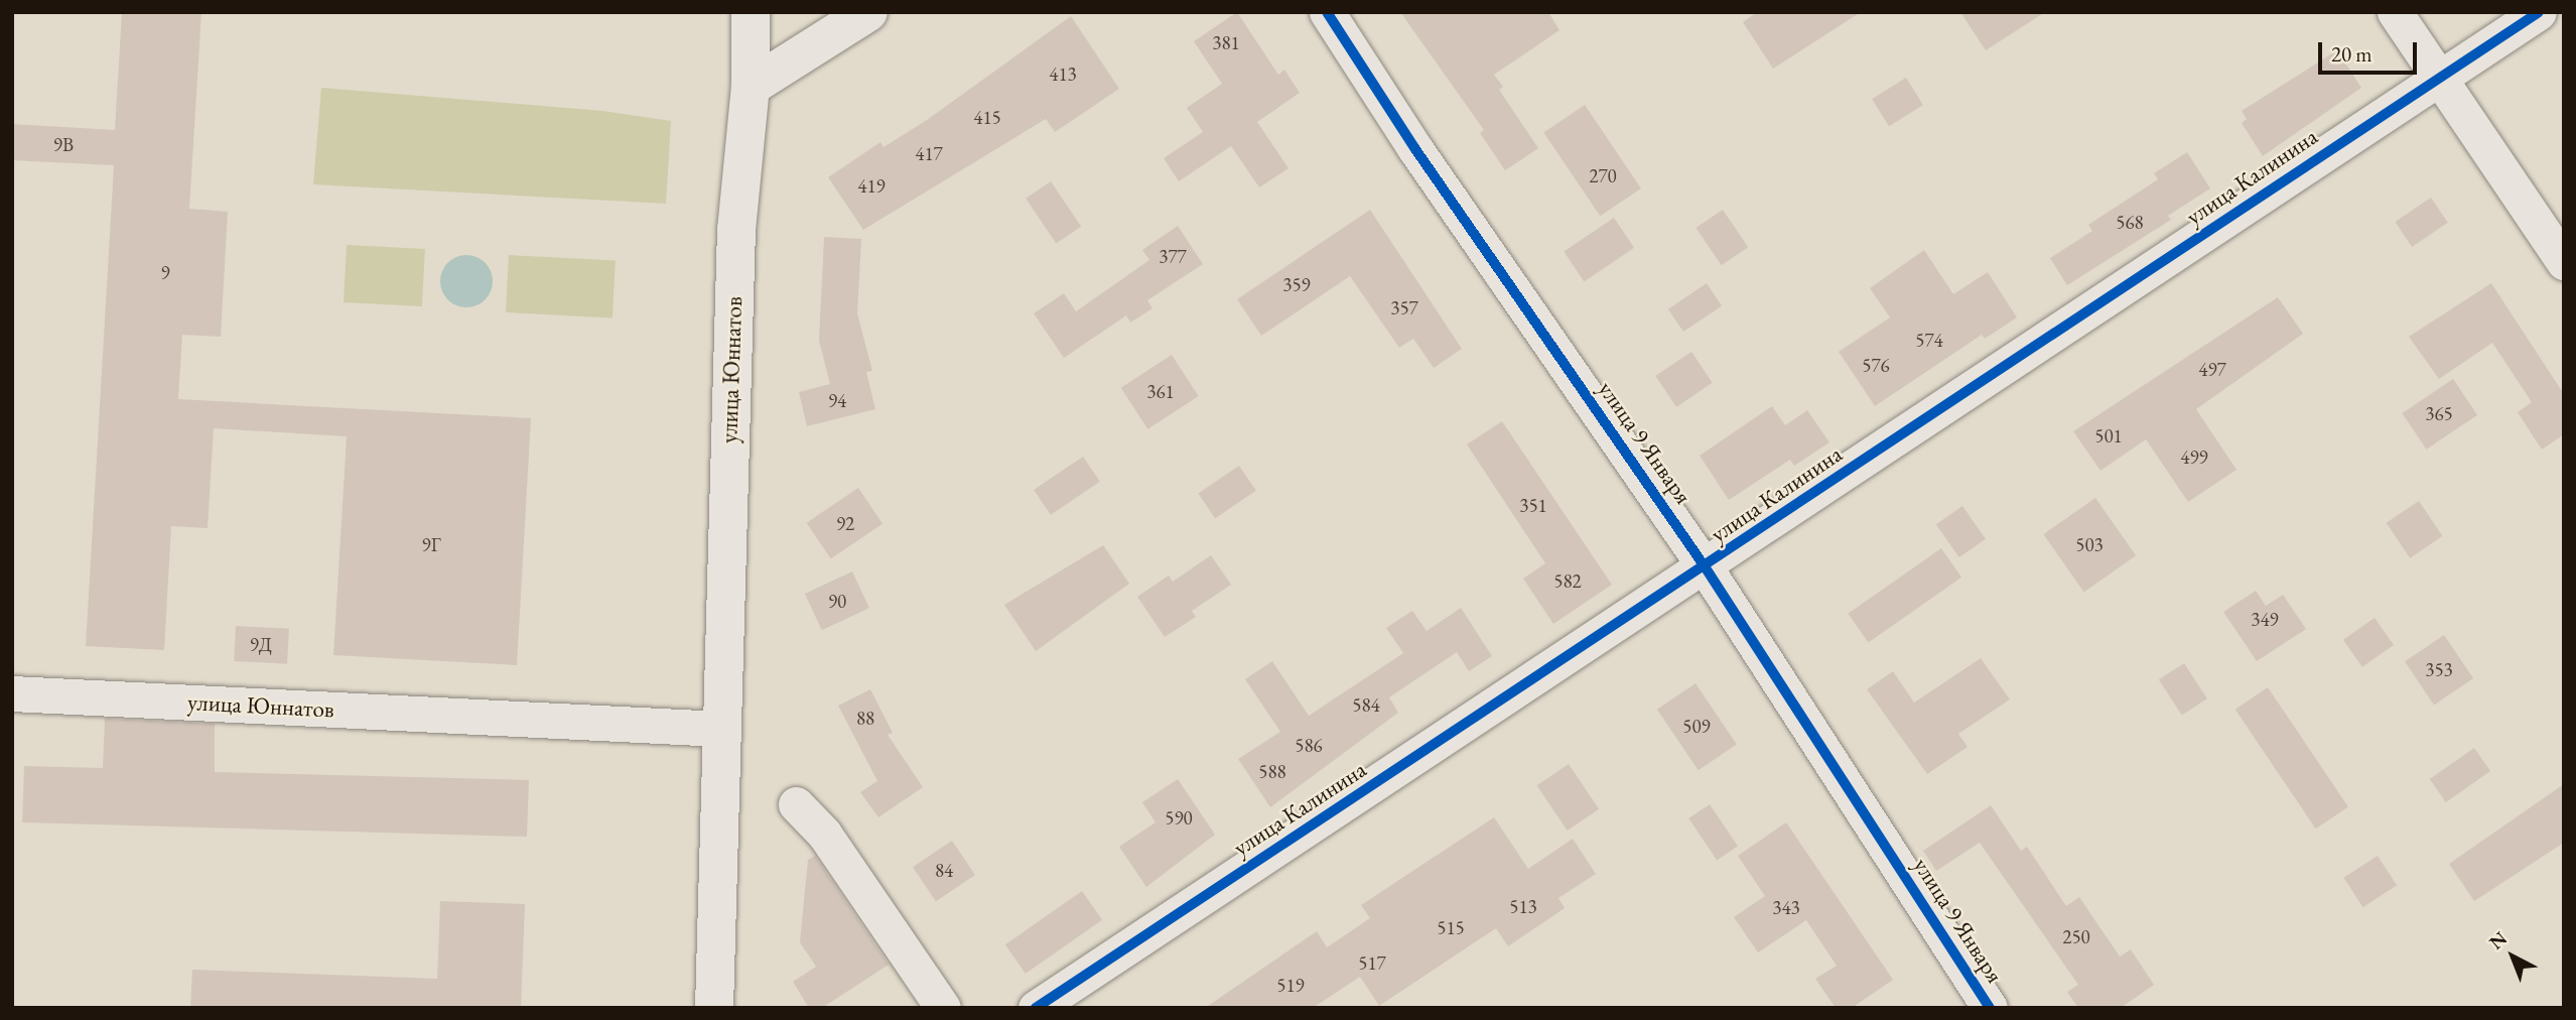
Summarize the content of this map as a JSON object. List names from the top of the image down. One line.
{"streets":{"main road":["улица Юннатов"],"street":["улица Калинина","улица 9 Января"]},"crossings":[["улица Калинина","улица 9 Января"]],"house_numbers":["381","413","415","9В","417","270","419","568","377","9","359","357","574","576","497","361","94","365","501","499","351","92","9Г","503","582","90","349","9Д","353","584","88","509","586","588","590","84","513","343","515","250","517","519"],"scale_bar":"20 m","north":"top left"}
